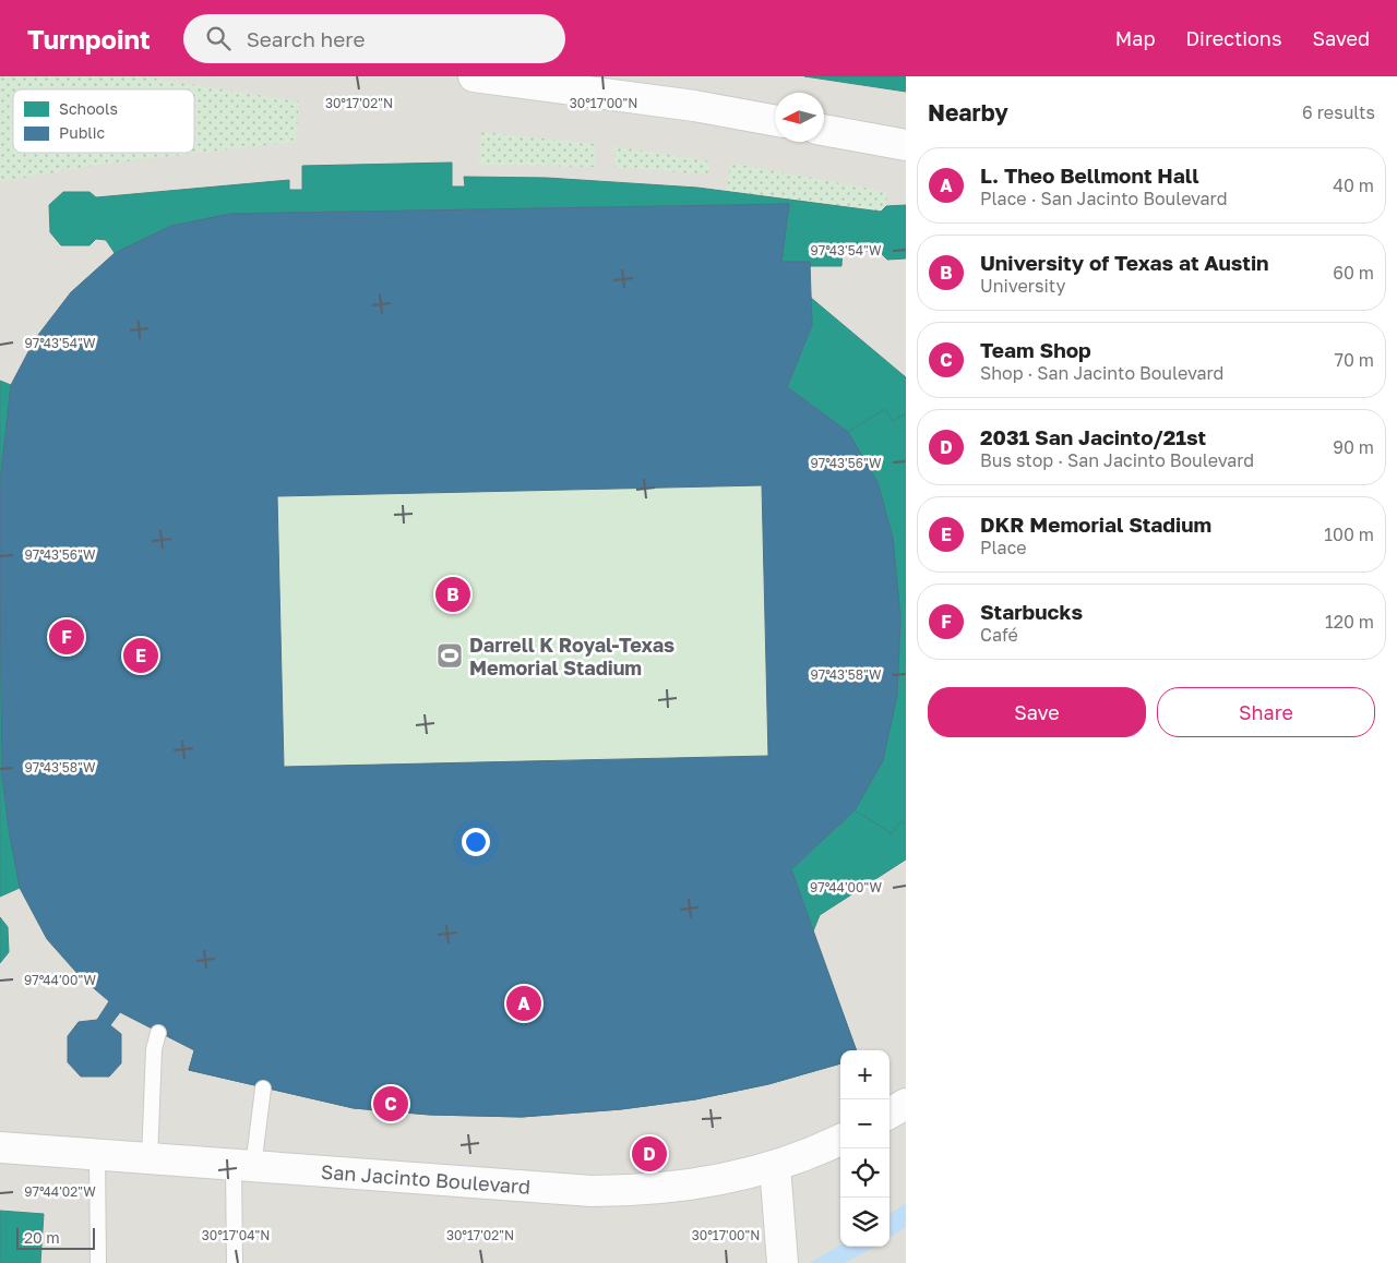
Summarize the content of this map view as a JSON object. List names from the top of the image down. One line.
{"streets":{"street":["San Jacinto Boulevard"]},"places":{"sports":["Darrell K Royal-Texas Memorial Stadium"]},"legend":["Schools","Public"],"scale_bar":"20 m","north":"left","page":{"header":"Turnpoint","search":"Search here","nav":["Map","Directions","Saved"],"heading":["Nearby","6 results"],"list":[{"mark":"A","name":"L. Theo Bellmont Hall","note":"Place · San Jacinto Boulevard","value":"40 m"},{"mark":"B","name":"University of Texas at Austin","note":"University","value":"60 m"},{"mark":"C","name":"Team Shop","note":"Shop · San Jacinto Boulevard","value":"70 m"},{"mark":"D","name":"2031 San Jacinto/21st","note":"Bus stop · San Jacinto Boulevard","value":"90 m"},{"mark":"E","name":"DKR Memorial Stadium","note":"Place","value":"100 m"},{"mark":"F","name":"Starbucks","note":"Café","value":"120 m"}],"pins":["B","F","E","A","C","D"],"buttons":["Save","Share"],"map_buttons":["+","−"],"scale":"20 m"},"coordinates":["30°17'02\"N","30°17'00\"N","97°43'54\"W","97°43'56\"W","97°43'58\"W","97°44'00\"W","97°44'02\"W","30°17'04\"N"]}
